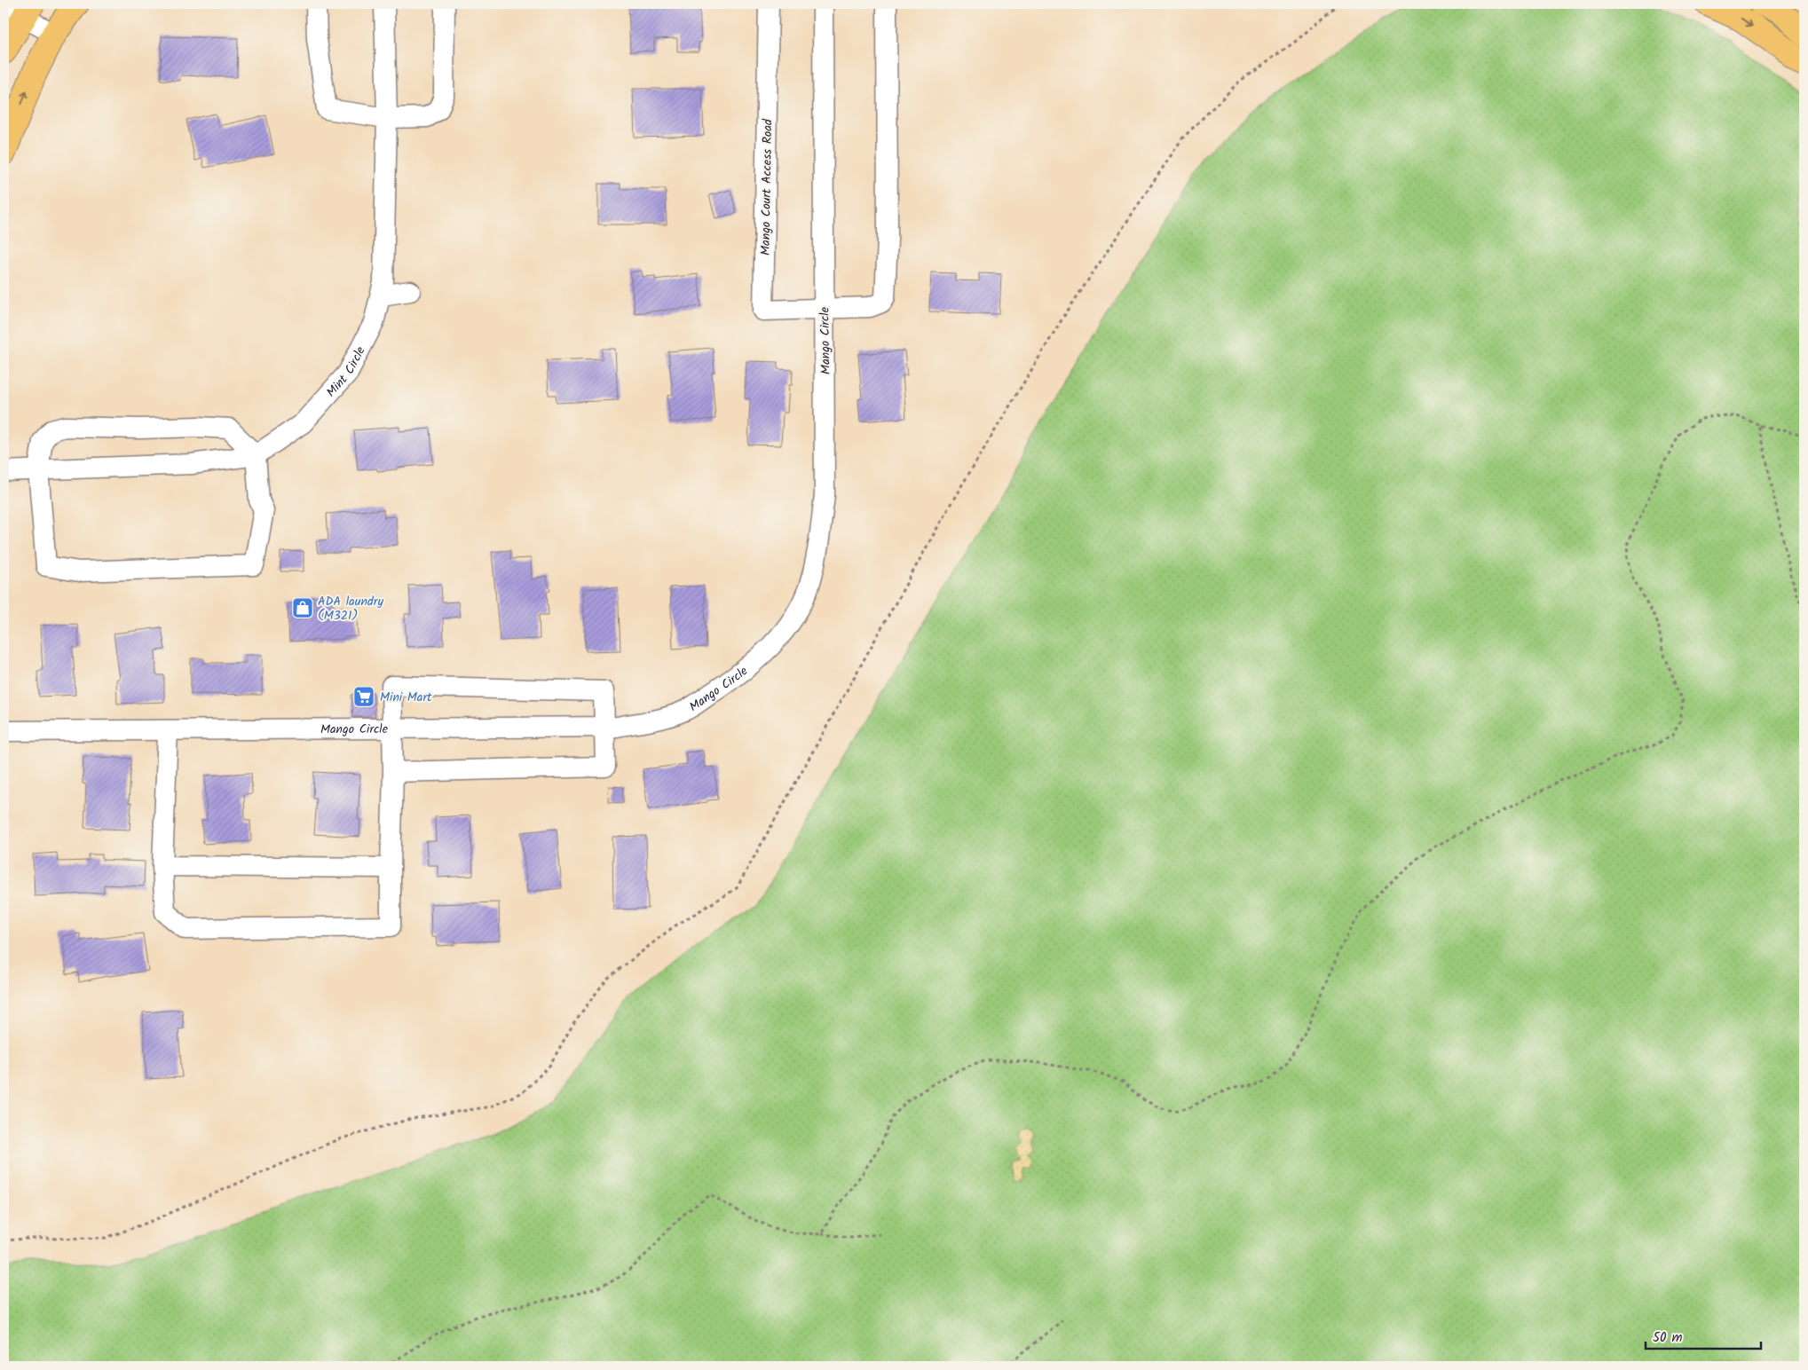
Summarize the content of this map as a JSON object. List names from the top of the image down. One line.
{"streets":{"street":["Mango Court Access Road","Mango Circle","Mint Circle"]},"crossings":[["Mango Court Access Road","Mango Circle"]],"places":{"shop":["ADA laundry (M321)"],"supermarket":["Mini Mart"]},"scale_bar":"50 m"}
